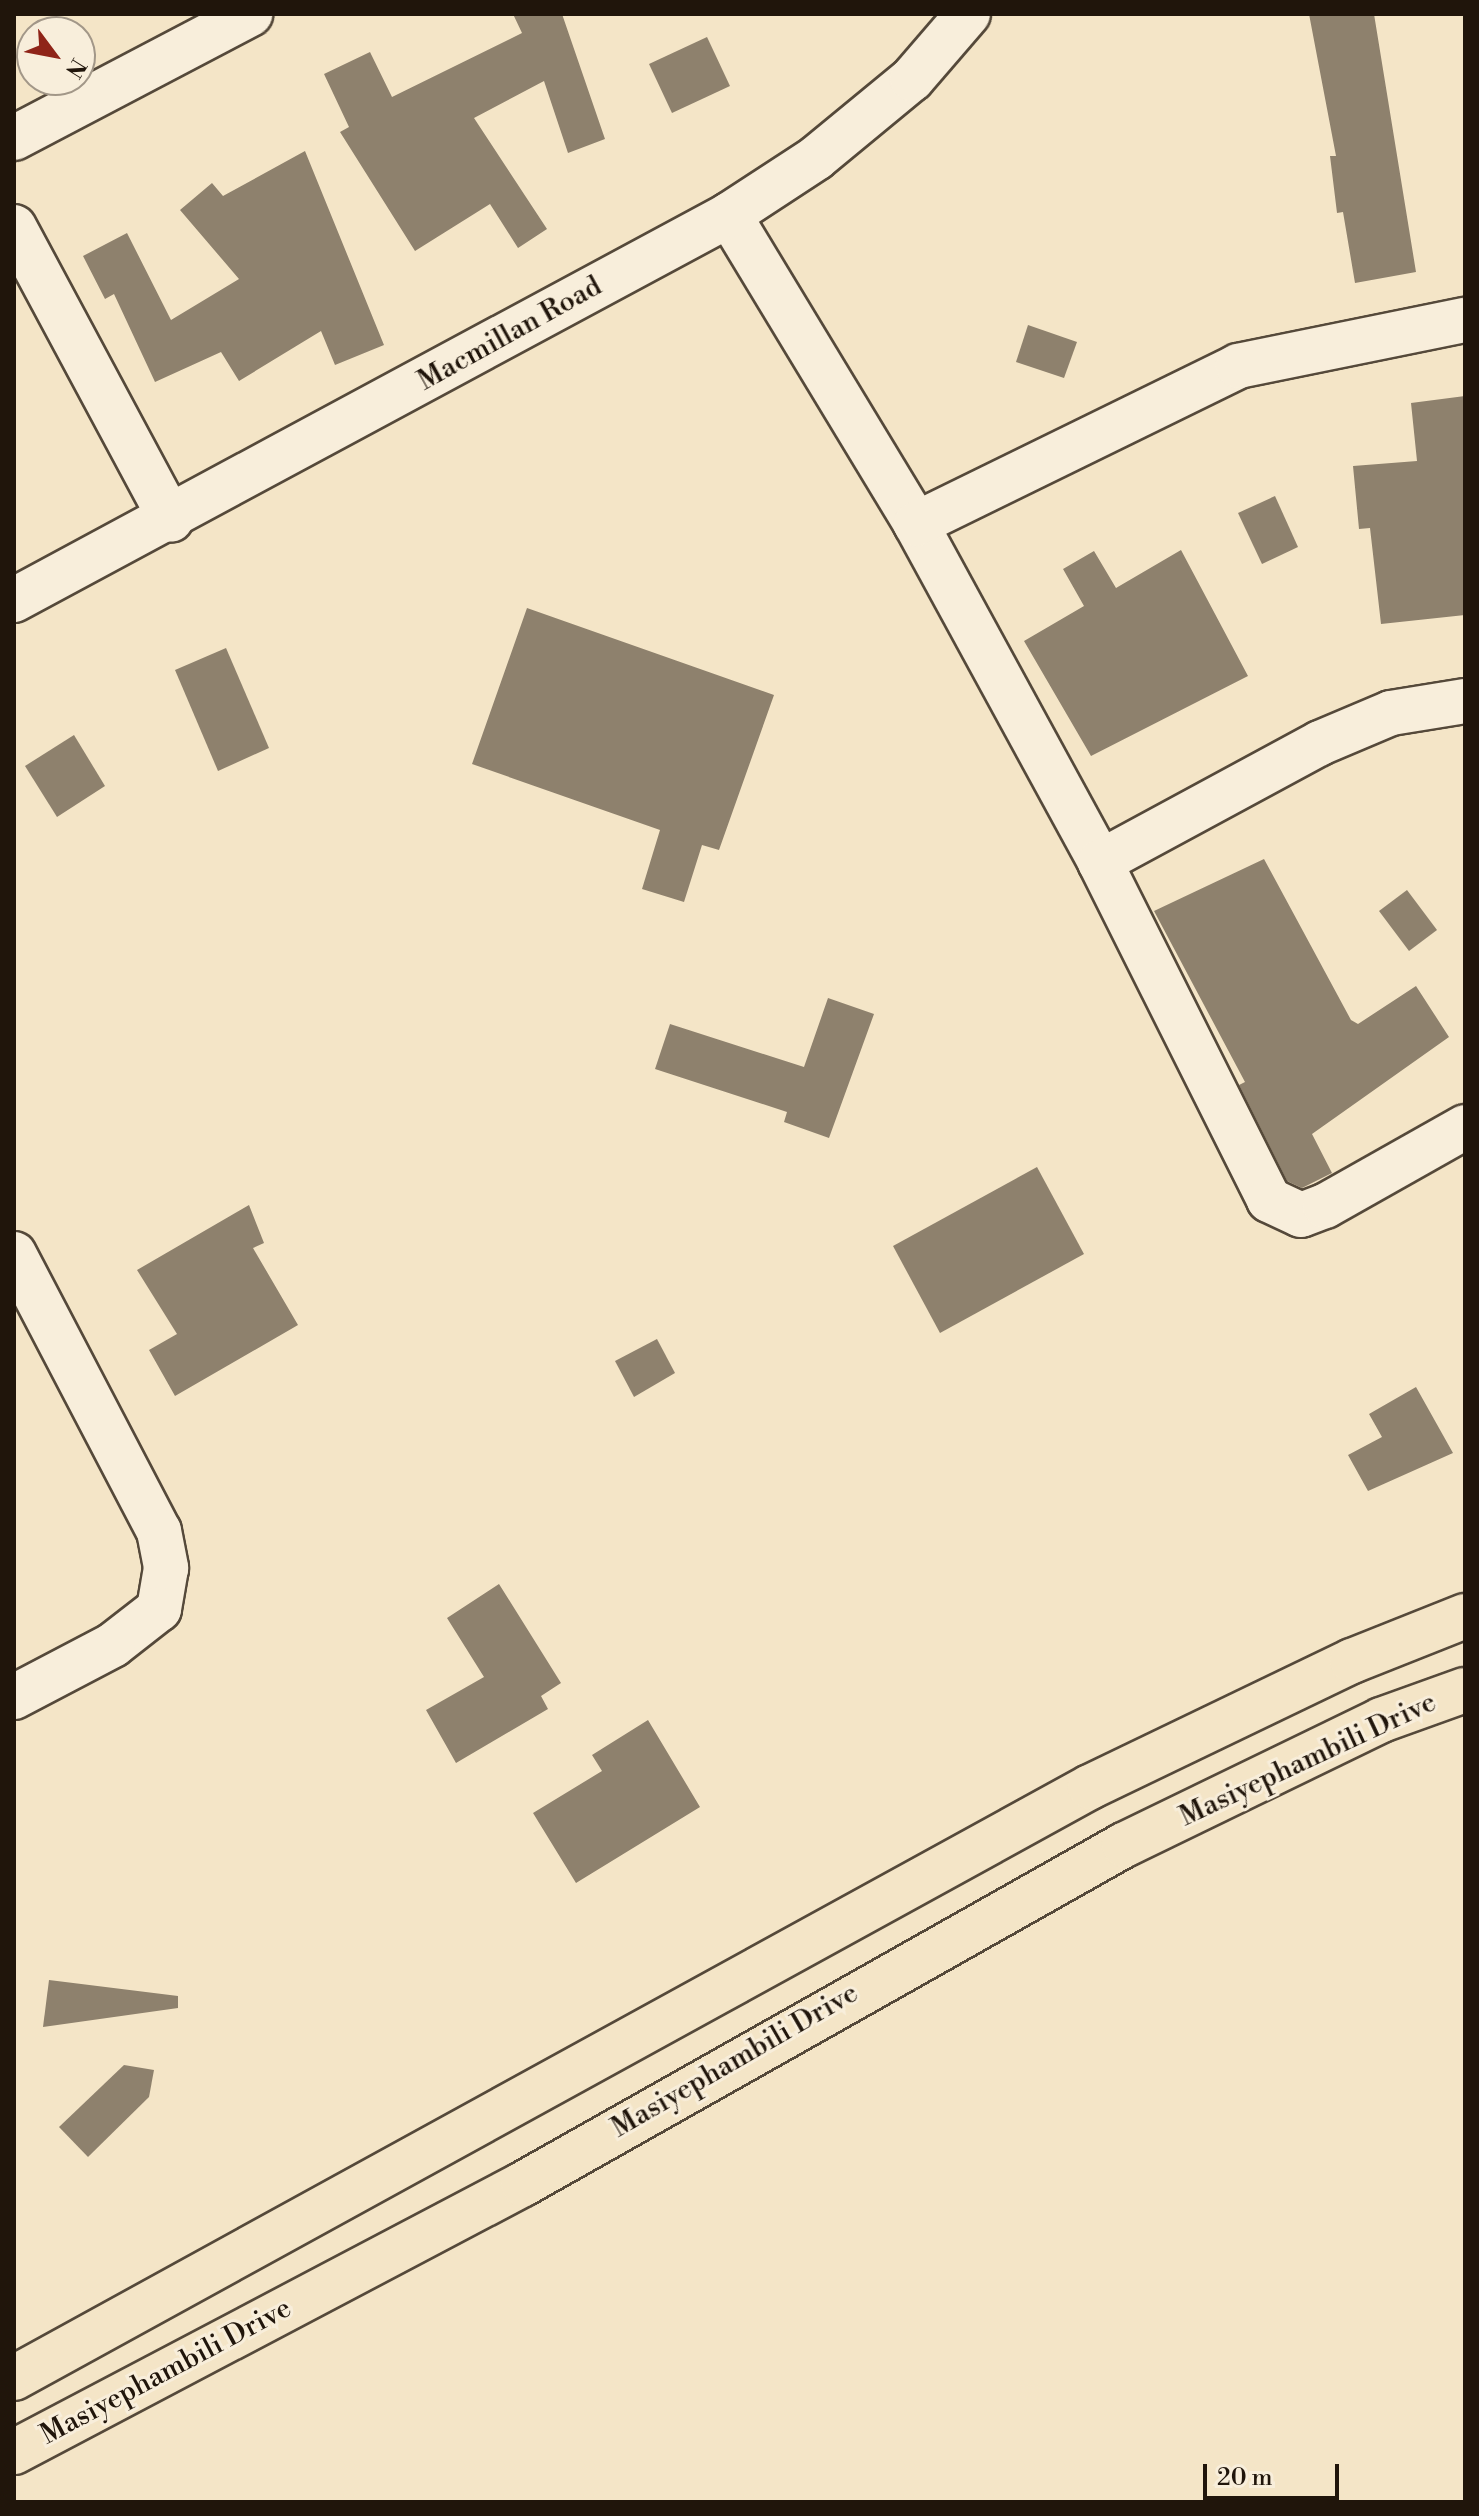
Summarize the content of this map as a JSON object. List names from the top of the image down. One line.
{"streets":{"main road":["Masiyephambili Drive"],"street":["Macmillan Road"]},"scale_bar":"20 m","north":"bottom right"}
